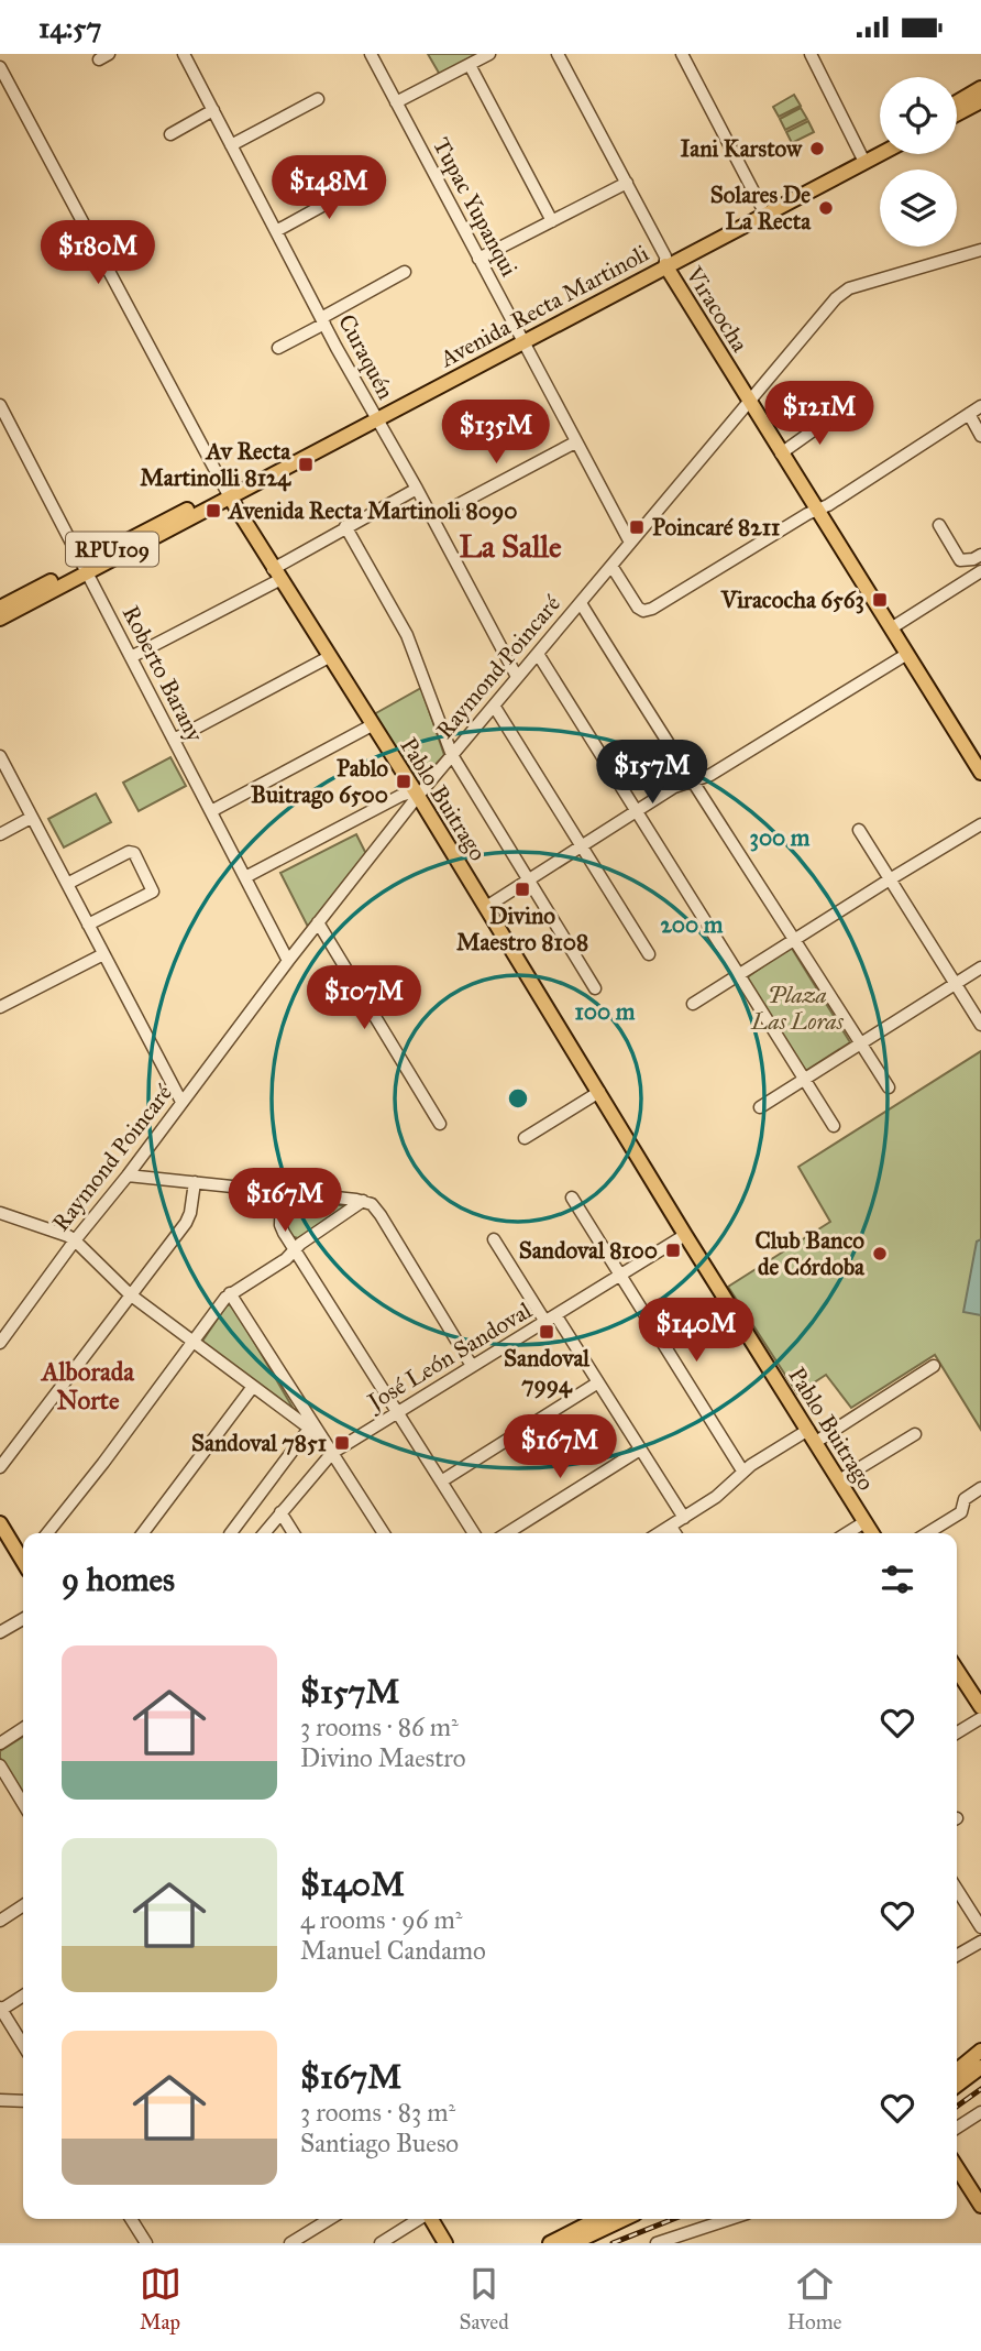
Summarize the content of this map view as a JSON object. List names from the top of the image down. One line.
{"streets":{"main road":["Avenida Recta Martinoli","Viracocha","RPU109","Pablo Buitrago"],"street":["Tupac Yupanqui","Curaquén","Raymond Poincaré","Roberto Barany","José León Sandoval"]},"crossings":[["Tupac Yupanqui","Avenida Recta Martinoli"],["Tupac Yupanqui","Raymond Poincaré"],["Avenida Recta Martinoli","Viracocha"],["Avenida Recta Martinoli","Curaquén"],["Avenida Recta Martinoli","Roberto Barany"],["Avenida Recta Martinoli","Pablo Buitrago"],["Viracocha","Raymond Poincaré"],["Curaquén","Raymond Poincaré"],["Raymond Poincaré","Roberto Barany"],["Raymond Poincaré","Pablo Buitrago"],["Pablo Buitrago","José León Sandoval"]],"districts":["La Salle","Alborada Norte"],"parks":["Plaza Las Loras"],"places":{"other":["Iani Karstow","Solares De La Recta","Club Banco de Córdoba"],"transit":["Av Recta Martinolli 8124","Avenida Recta Martinoli 8090","Poincaré 8211","Viracocha 6563","Pablo Buitrago 6500","Divino Maestro 8108","Sandoval 8100","Sandoval 7994","Sandoval 7851"]},"page":{"status":"14:57","price":["$148M","$180M","$121M","$135M","$157M","$107M","$167M","$140M","$167M"],"heading":"9 homes","list":[{"name":"$157M","note":"3 rooms · 86 m² · Divino Maestro"},{"name":"$140M","note":"4 rooms · 96 m² · Manuel Candamo"},{"name":"$167M","note":"3 rooms · 83 m² · Santiago Bueso"}],"tabs":["Map","Saved","Home"]},"rings":["300 m","200 m","100 m"]}
